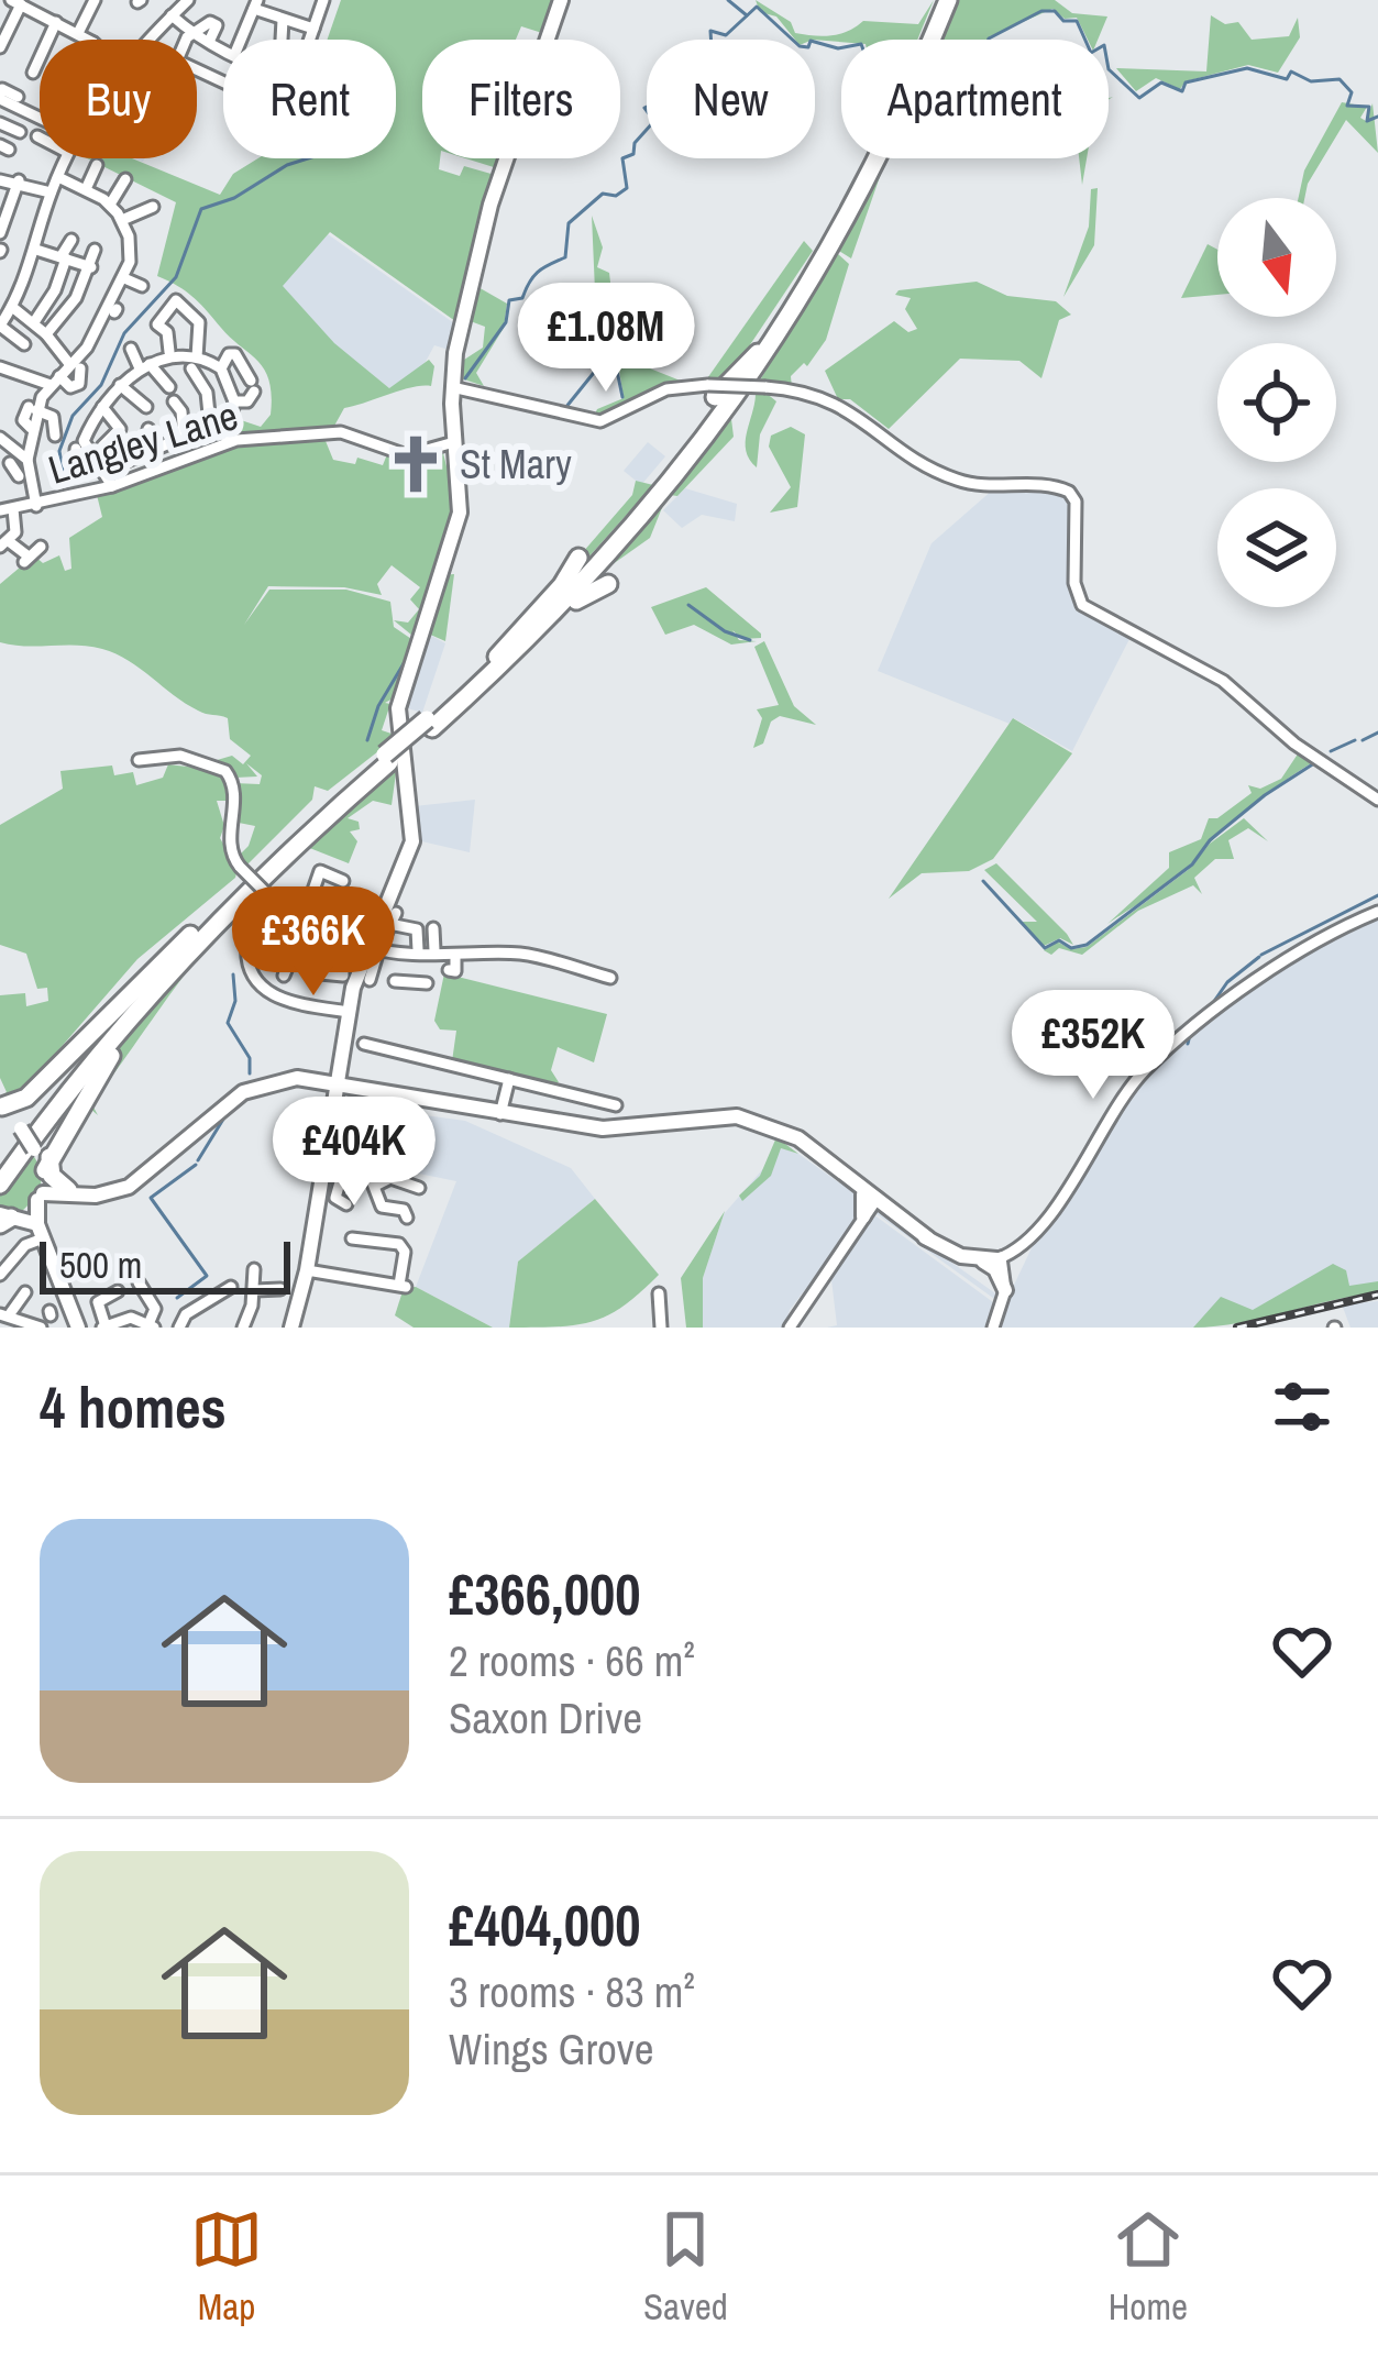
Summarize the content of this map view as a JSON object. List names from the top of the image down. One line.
{"streets":{"street":["Langley Lane"]},"places":{"church":["St Mary"]},"scale_bar":"500 m","north":"bottom","page":{"chip":["Buy","Rent","Filters","New","Apartment"],"price":["£1.08M","£366K","£352K","£404K"],"scale":"500 m","heading":"4 homes","list":[{"name":"£366,000","note":"2 rooms · 66 m² · Saxon Drive"},{"name":"£404,000","note":"3 rooms · 83 m² · Wings Grove"}],"tabs":["Map","Saved","Home"]}}
